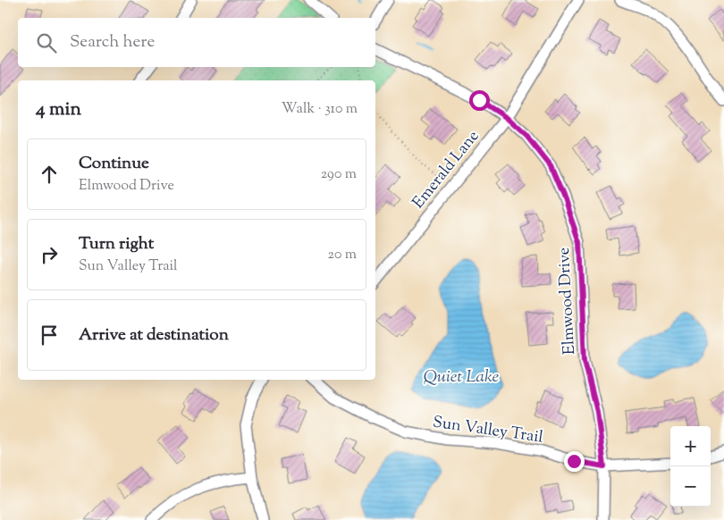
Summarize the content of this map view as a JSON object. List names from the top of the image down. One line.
{"streets":{"street":["Emerald Lane","Elmwood Drive","Sun Valley Trail"]},"crossings":[["Emerald Lane","Elmwood Drive"],["Elmwood Drive","Sun Valley Trail"]],"water":["Quiet Lake"],"page":{"search":"Search here","heading":["4 min","Walk · 310 m"],"list":[["Continue","Elmwood Drive","290 m"],["Turn right","Sun Valley Trail","20 m"],"Arrive at destination"],"map_buttons":["+","−"]}}
